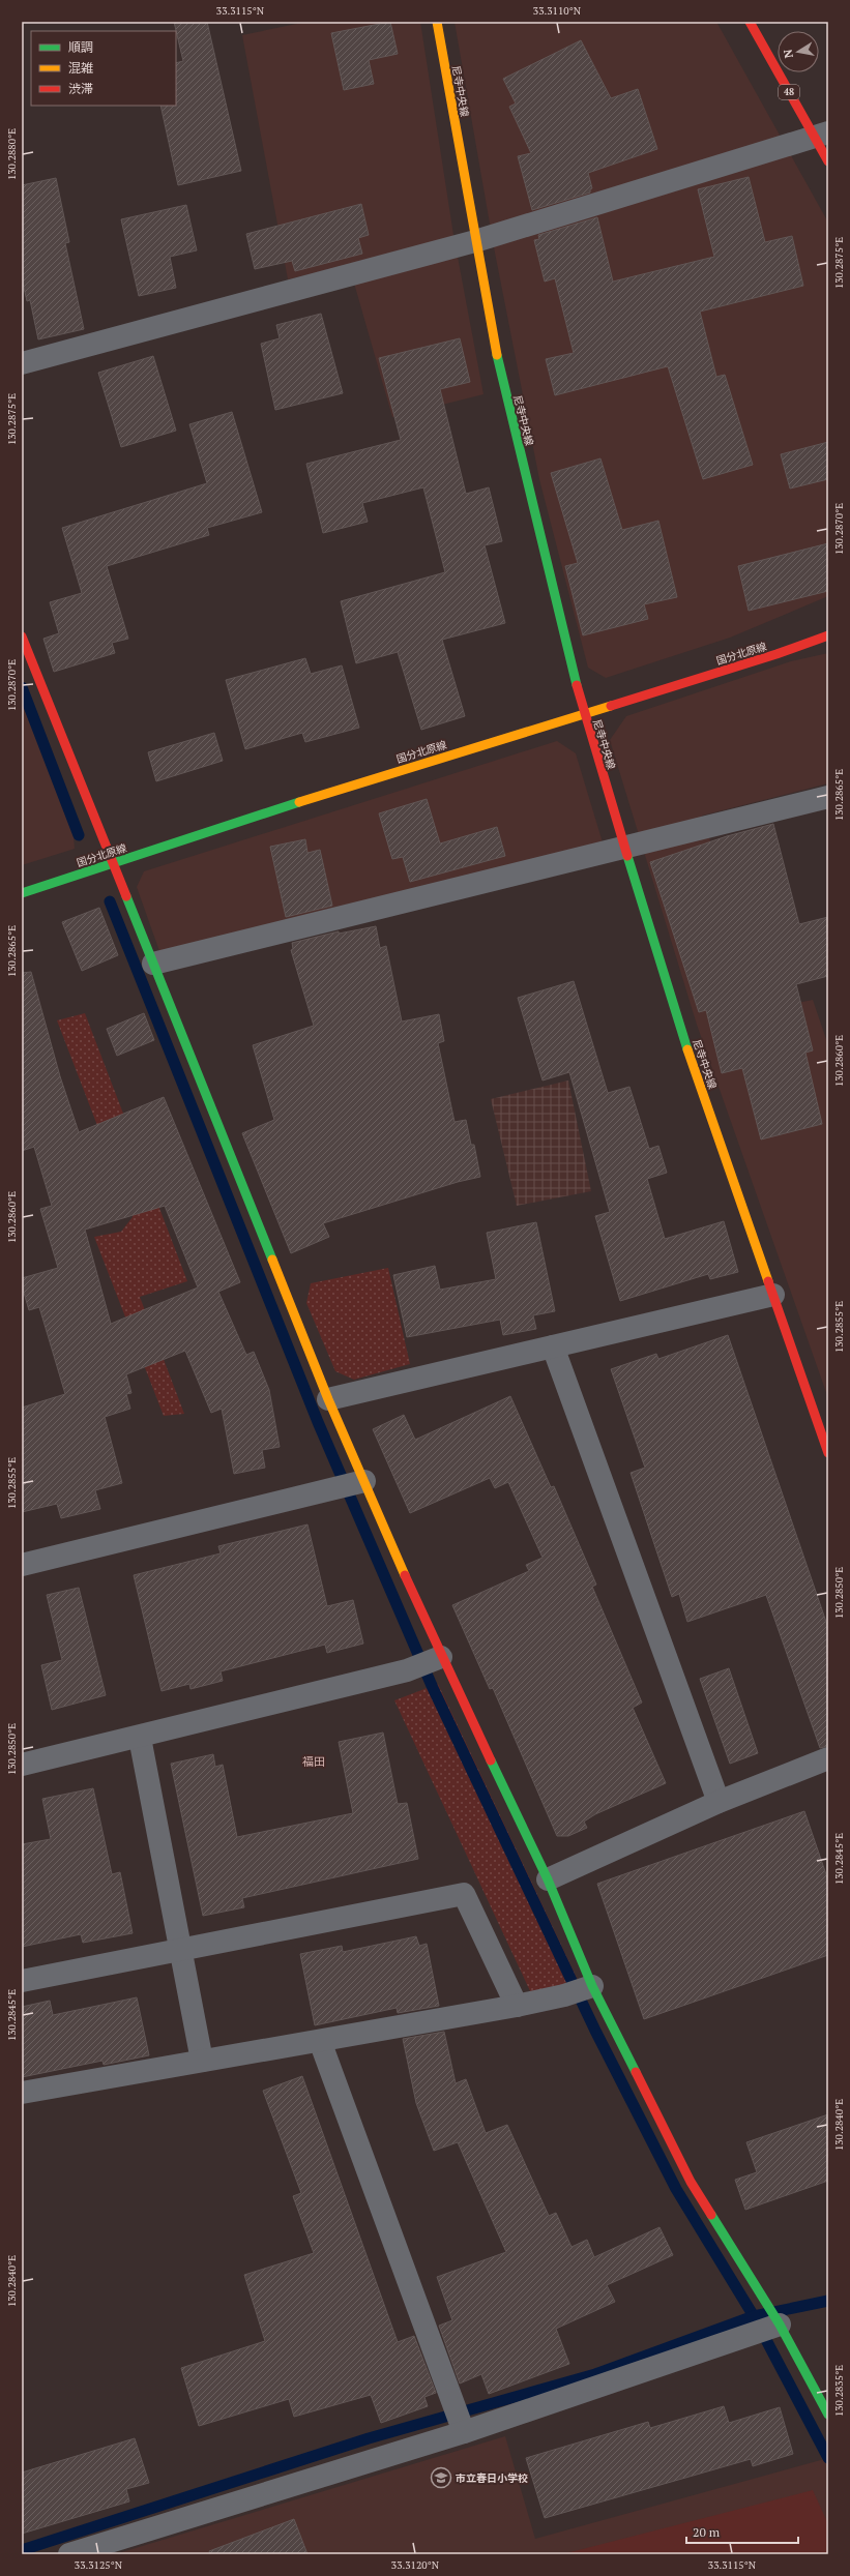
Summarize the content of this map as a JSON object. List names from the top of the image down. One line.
{"streets":{"street":["尼寺中央線","48","国分北原線"]},"crossings":[["尼寺中央線","国分北原線"]],"districts":["福田"],"places":{"school or university":["市立春日小学校"]},"legend":["順調","混雑","渋滞"],"scale_bar":"20 m","north":"left","coordinates":["33.3115°N","33.3110°N","130.2880°E","130.2875°E","130.2870°E","130.2865°E","130.2860°E","130.2855°E","130.2850°E","130.2845°E","130.2840°E","130.2835°E","33.3125°N","33.3120°N"]}
